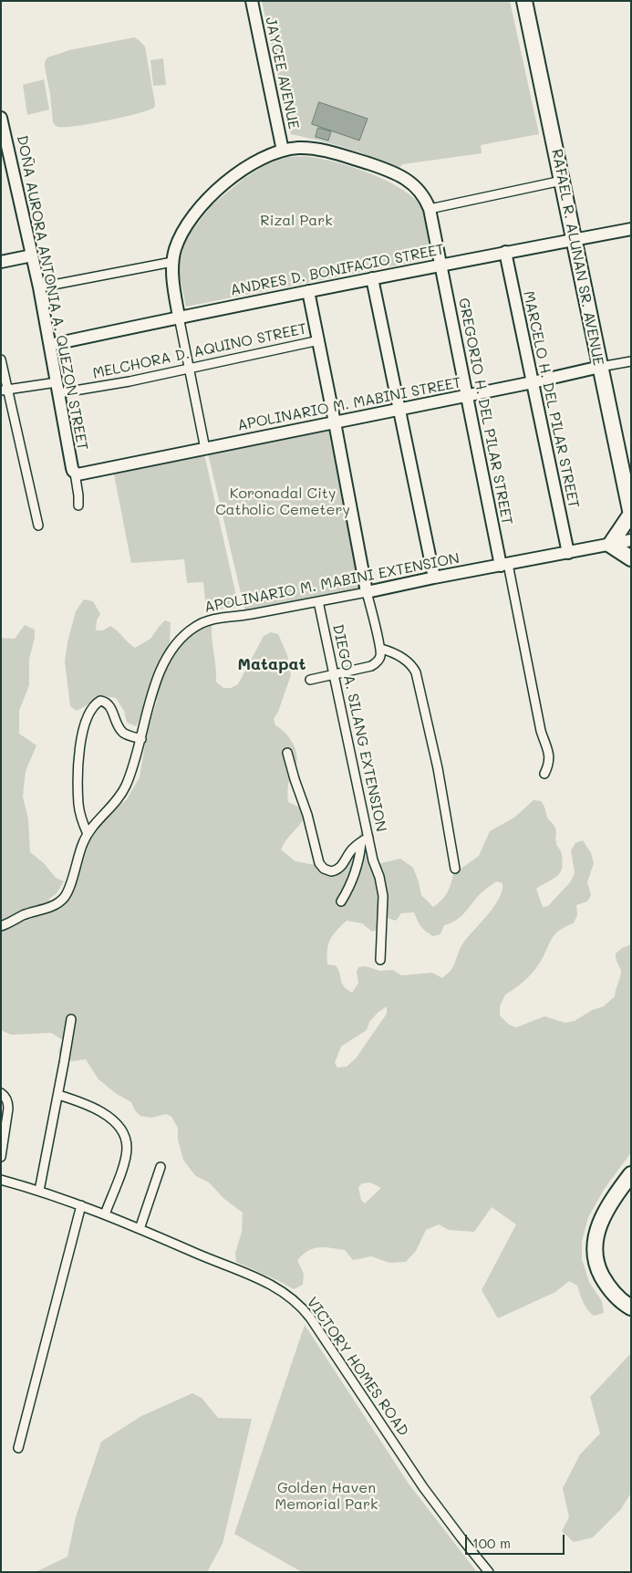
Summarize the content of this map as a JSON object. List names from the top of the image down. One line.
{"streets":{"highway":["RAFAEL R. ALUNAN SR. AVENUE"],"street":["JAYCEE AVENUE","ANDRES D. BONIFACIO STREET","DOÑA AURORA ANTONIA A. QUEZON STREET","MELCHORA D. AQUINO STREET","MARCELO H. DEL PILAR STREET","APOLINARIO M. MABINI STREET","GREGORIO H. DEL PILAR STREET","APOLINARIO M. MABINI EXTENSION","DIEGO A. SILANG EXTENSION","VICTORY HOMES ROAD"]},"crossings":[["JAYCEE AVENUE","GREGORIO H. DEL PILAR STREET"],["RAFAEL R. ALUNAN SR. AVENUE","ANDRES D. BONIFACIO STREET"],["RAFAEL R. ALUNAN SR. AVENUE","APOLINARIO M. MABINI STREET"],["ANDRES D. BONIFACIO STREET","DOÑA AURORA ANTONIA A. QUEZON STREET"],["ANDRES D. BONIFACIO STREET","MARCELO H. DEL PILAR STREET"],["ANDRES D. BONIFACIO STREET","GREGORIO H. DEL PILAR STREET"],["DOÑA AURORA ANTONIA A. QUEZON STREET","MELCHORA D. AQUINO STREET"],["DOÑA AURORA ANTONIA A. QUEZON STREET","APOLINARIO M. MABINI STREET"],["MARCELO H. DEL PILAR STREET","APOLINARIO M. MABINI STREET"],["MARCELO H. DEL PILAR STREET","APOLINARIO M. MABINI EXTENSION"],["APOLINARIO M. MABINI STREET","GREGORIO H. DEL PILAR STREET"],["GREGORIO H. DEL PILAR STREET","APOLINARIO M. MABINI EXTENSION"],["APOLINARIO M. MABINI EXTENSION","DIEGO A. SILANG EXTENSION"]],"districts":["Matapat"],"parks":["Rizal Park","Koronadal City Catholic Cemetery","Golden Haven Memorial Park"],"scale_bar":"100 m"}
